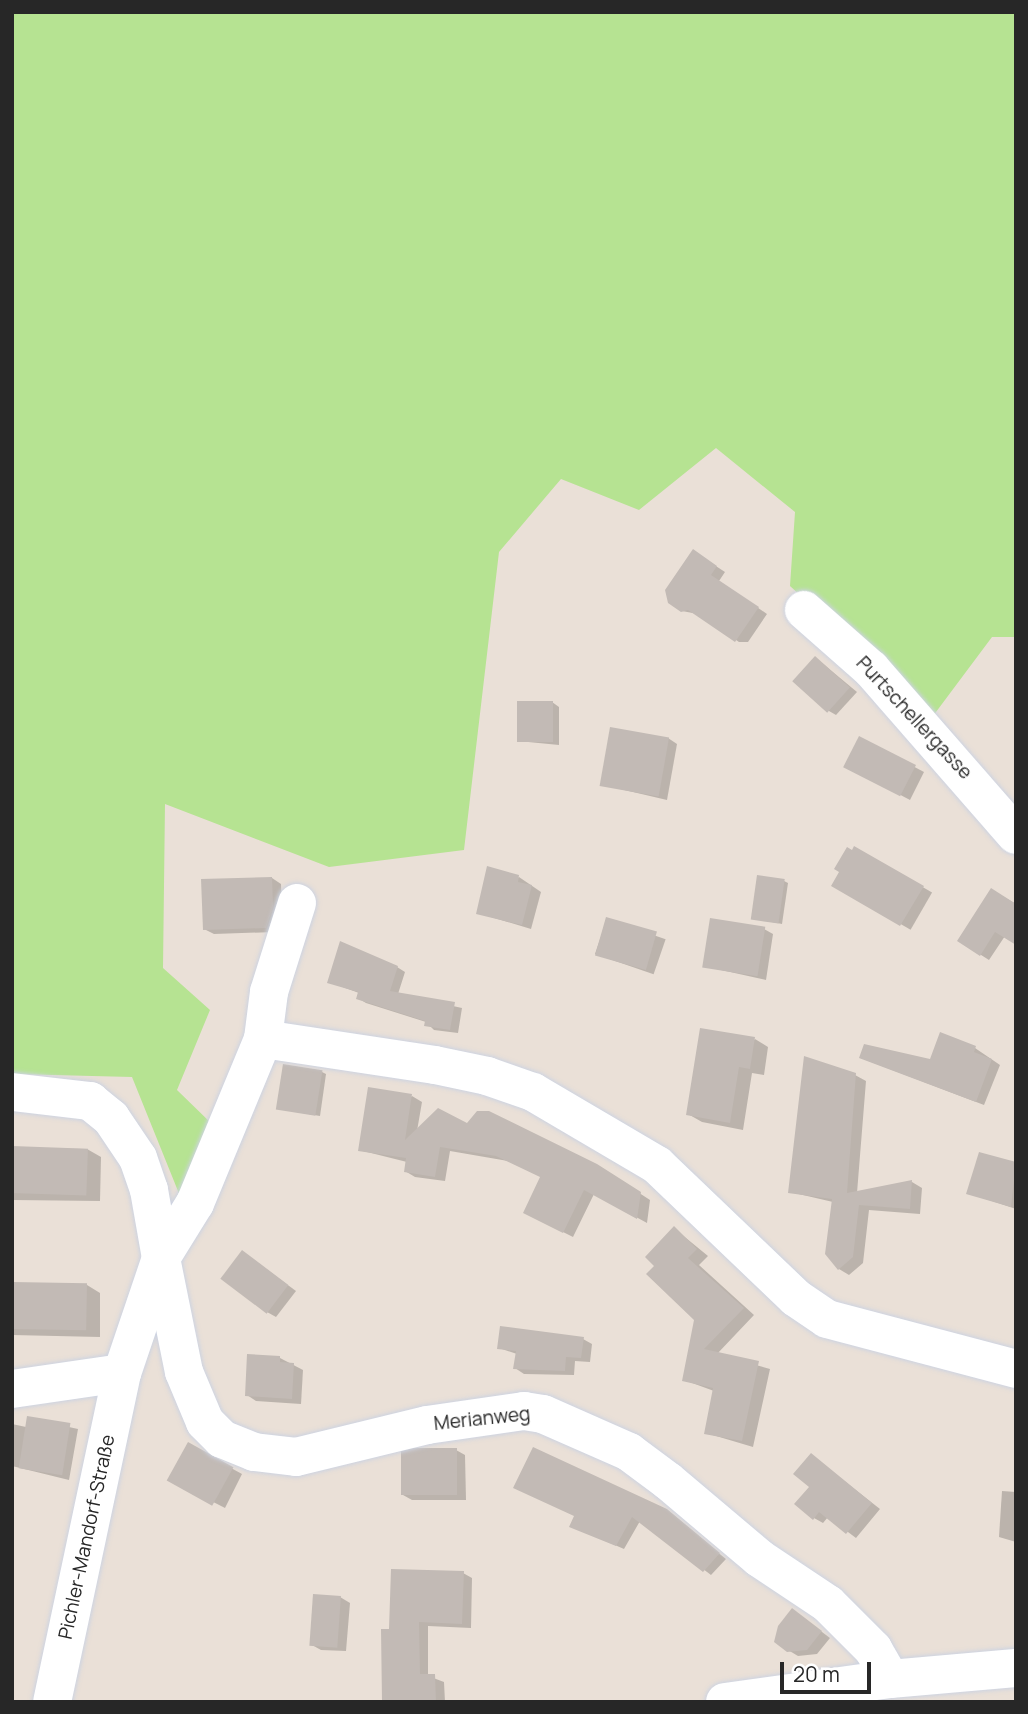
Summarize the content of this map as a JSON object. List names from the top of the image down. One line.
{"streets":{"street":["Purtschellergasse","Merianweg","Pichler-Mandorf-Straße"]},"crossings":[["Merianweg","Pichler-Mandorf-Straße"]],"scale_bar":"20 m"}
